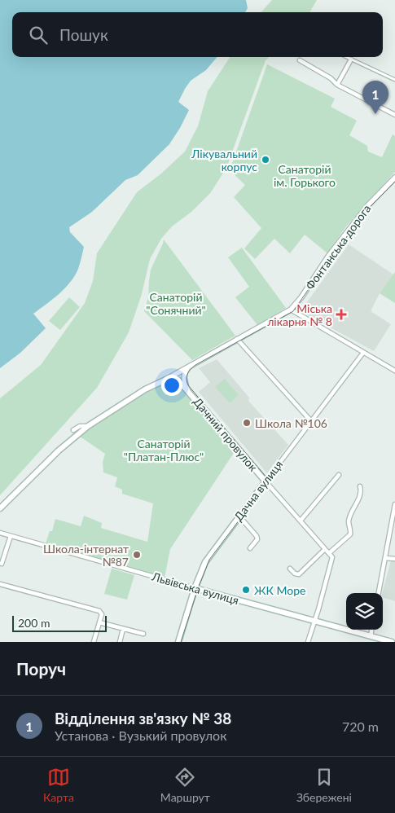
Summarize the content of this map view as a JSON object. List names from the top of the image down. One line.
{"streets":{"main road":["Фонтанська дорога","Дачний провулок","Дачна вулиця","Львівська вулиця"]},"crossings":[["Фонтанська дорога","Дачний провулок"],["Дачний провулок","Дачна вулиця"],["Дачна вулиця","Львівська вулиця"]],"parks":["Cанаторій ім. Горького","Санаторій \"Сонячний\"","Санаторій \"Платан-Плюс\""],"places":{"other":["Лікувальний корпус","Школа №106","Школа-інтернат №87","ЖК Море"],"health":["Міська лікарня № 8"]},"scale_bar":"200 m","page":{"search":"Пошук","pins":"1","scale":"200 m","heading":"Поруч","list":[{"mark":"1","name":"Відділення зв'язку № 38","note":"Установа · Вузький провулок","value":"720 m"}],"nav":["Карта","Маршрут","Збережені"]}}
